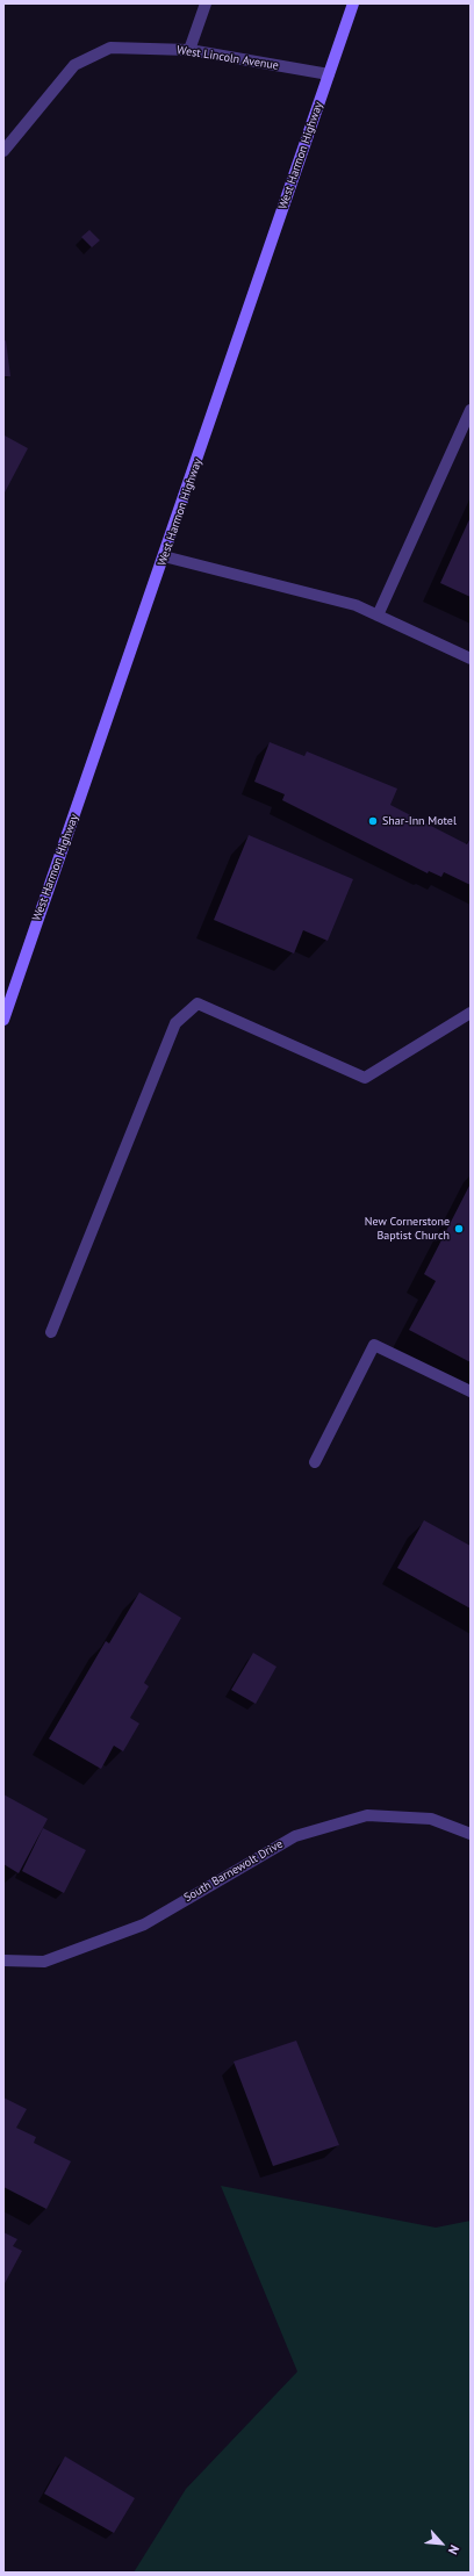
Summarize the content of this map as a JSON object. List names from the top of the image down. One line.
{"streets":{"main road":["West Harmon Highway"],"street":["West Lincoln Avenue","South Barnewolt Drive"]},"crossings":[["West Lincoln Avenue","West Harmon Highway"]],"places":["Shar-Inn Motel","New Cornerstone Baptist Church"],"north":"bottom right"}
